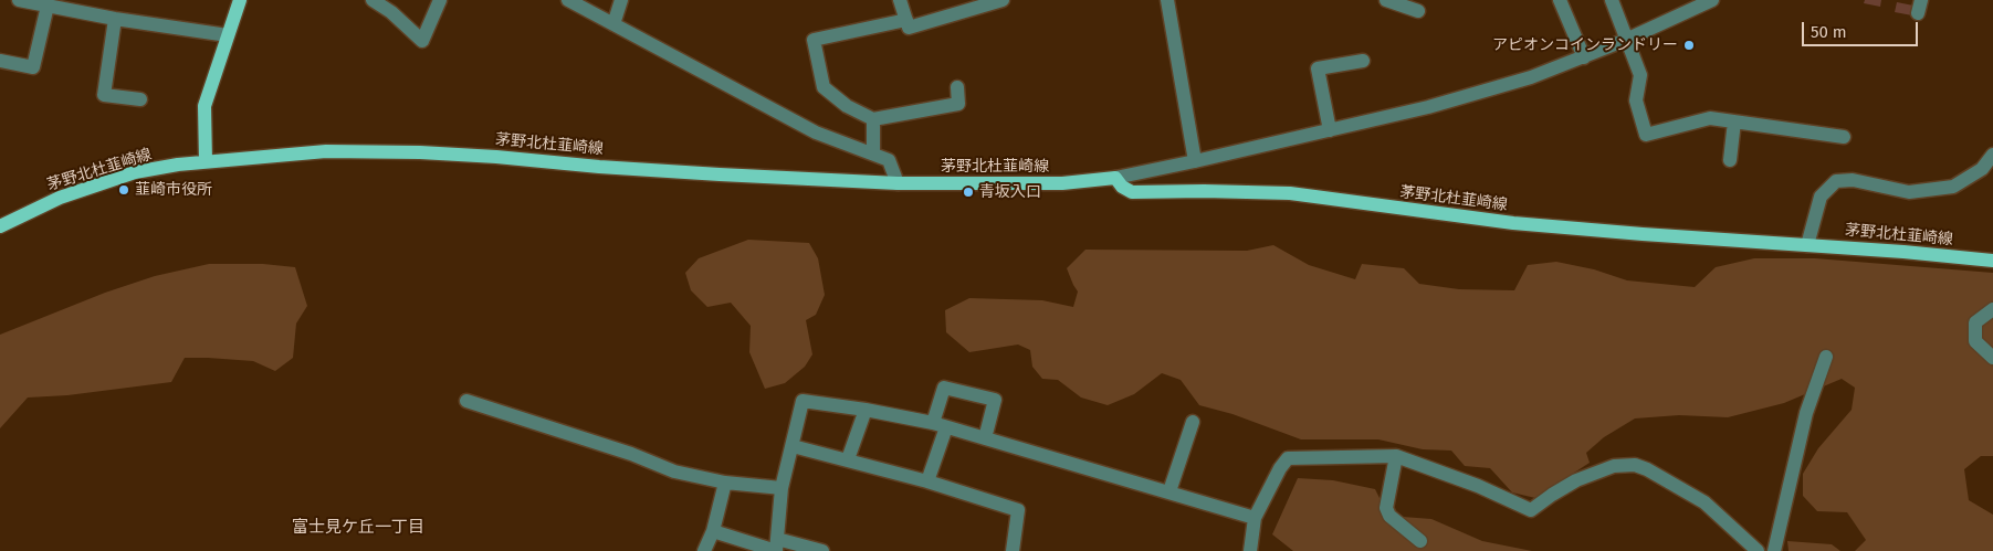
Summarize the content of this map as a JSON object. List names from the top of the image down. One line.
{"streets":{"main road":["茅野北杜韮崎線"]},"districts":["富士見ケ丘一丁目"],"places":["アピオンコインランドリー","韮崎市役所","青坂入口"],"scale_bar":"50 m"}
